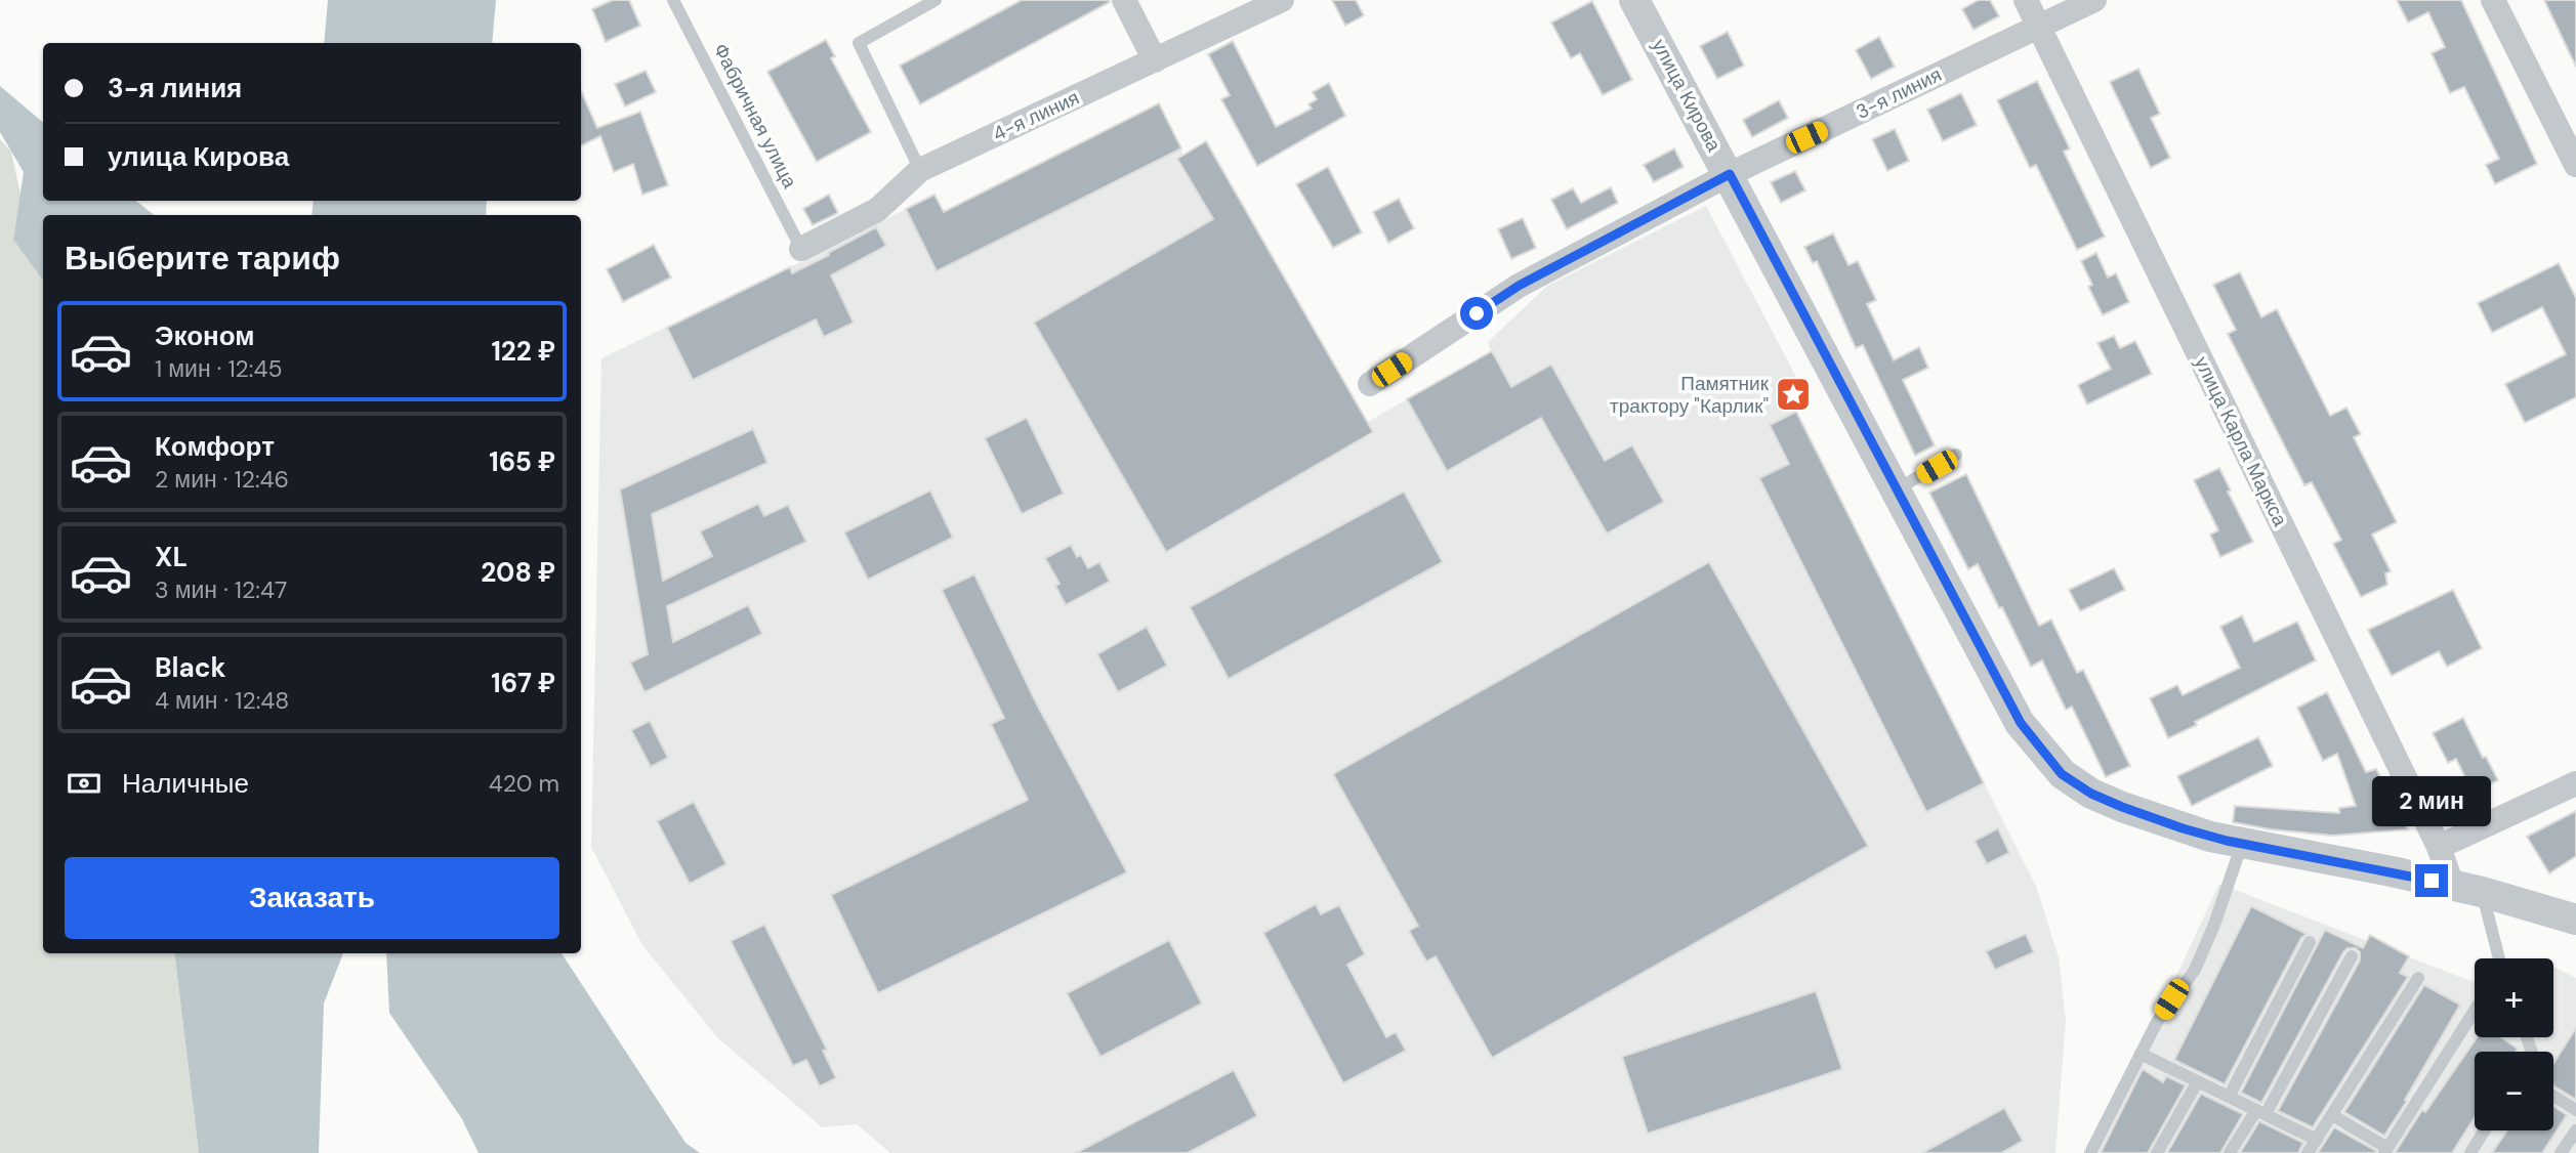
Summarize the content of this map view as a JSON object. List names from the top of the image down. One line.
{"streets":{"street":["3-я линия","улица Кирова","4-я линия","улица Карла Маркса"],"lane":["Фабричная улица"]},"crossings":[["3-я линия","улица Кирова"],["3-я линия","улица Карла Маркса"],["улица Кирова","улица Карла Маркса"],["Фабричная улица","4-я линия"]],"places":{"place":["Памятник трактору \"Карлик\""]},"page":{"banner":["3-я линия","улица Кирова"],"heading":"Выберите тариф","list":[{"name":"Эконом","note":"1 мин · 12:45","value":"122 ₽"},{"name":"Комфорт","note":"2 мин · 12:46","value":"165 ₽"},{"name":"XL","note":"3 мин · 12:47","value":"208 ₽"},{"name":"Black","note":"4 мин · 12:48","value":"167 ₽"}],"pay":["Наличные","420 m"],"bubble":"2 мин","buttons":"Заказать","map_buttons":["+","−"]}}
